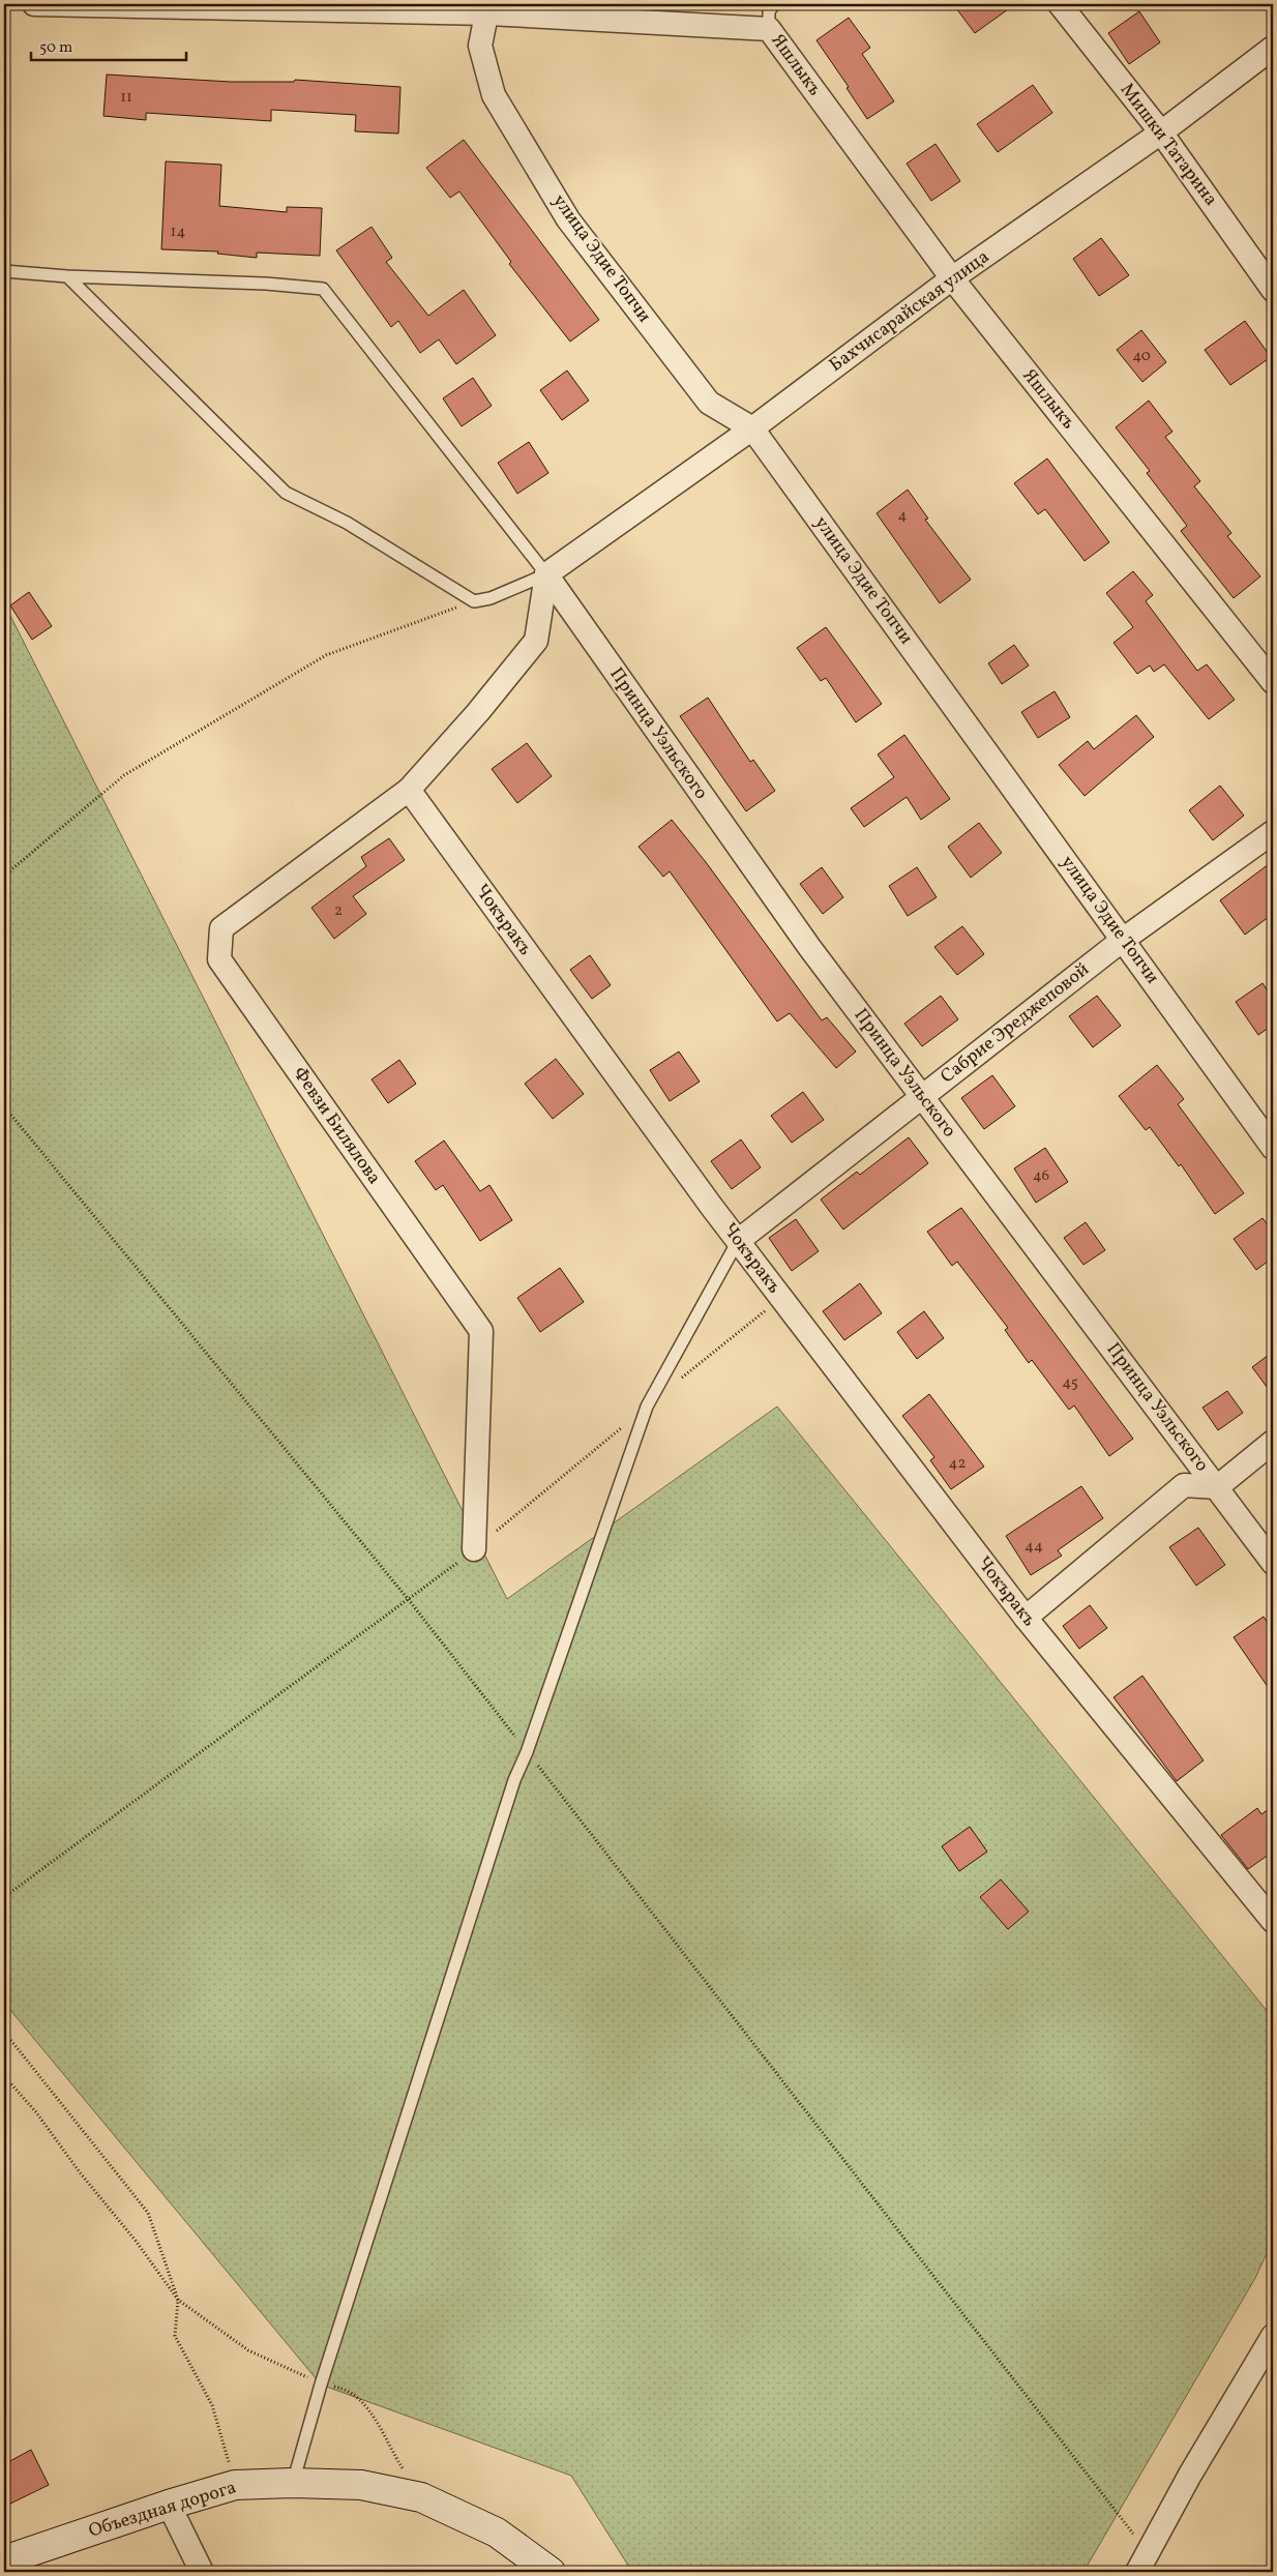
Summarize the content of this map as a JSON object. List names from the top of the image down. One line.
{"streets":{"main road":["Объездная дорога"],"street":["Яшлыкъ","Мишки Татарина","улица Эдие Топчи","Бахчисарайская улица","Принца Уэльского","Чокъракъ","Сабрие Эреджеповой","Февзи Билялова"]},"crossings":[["Яшлыкъ","улица Эдие Топчи"],["Яшлыкъ","Бахчисарайская улица"],["Мишки Татарина","Бахчисарайская улица"],["улица Эдие Топчи","Бахчисарайская улица"],["улица Эдие Топчи","Сабрие Эреджеповой"],["Бахчисарайская улица","Принца Уэльского"],["Принца Уэльского","Сабрие Эреджеповой"],["Чокъракъ","Сабрие Эреджеповой"],["Чокъракъ","Февзи Билялова"]],"house_numbers":["11","14","40","4","2","46","45","42","44"],"scale_bar":"50 m"}
